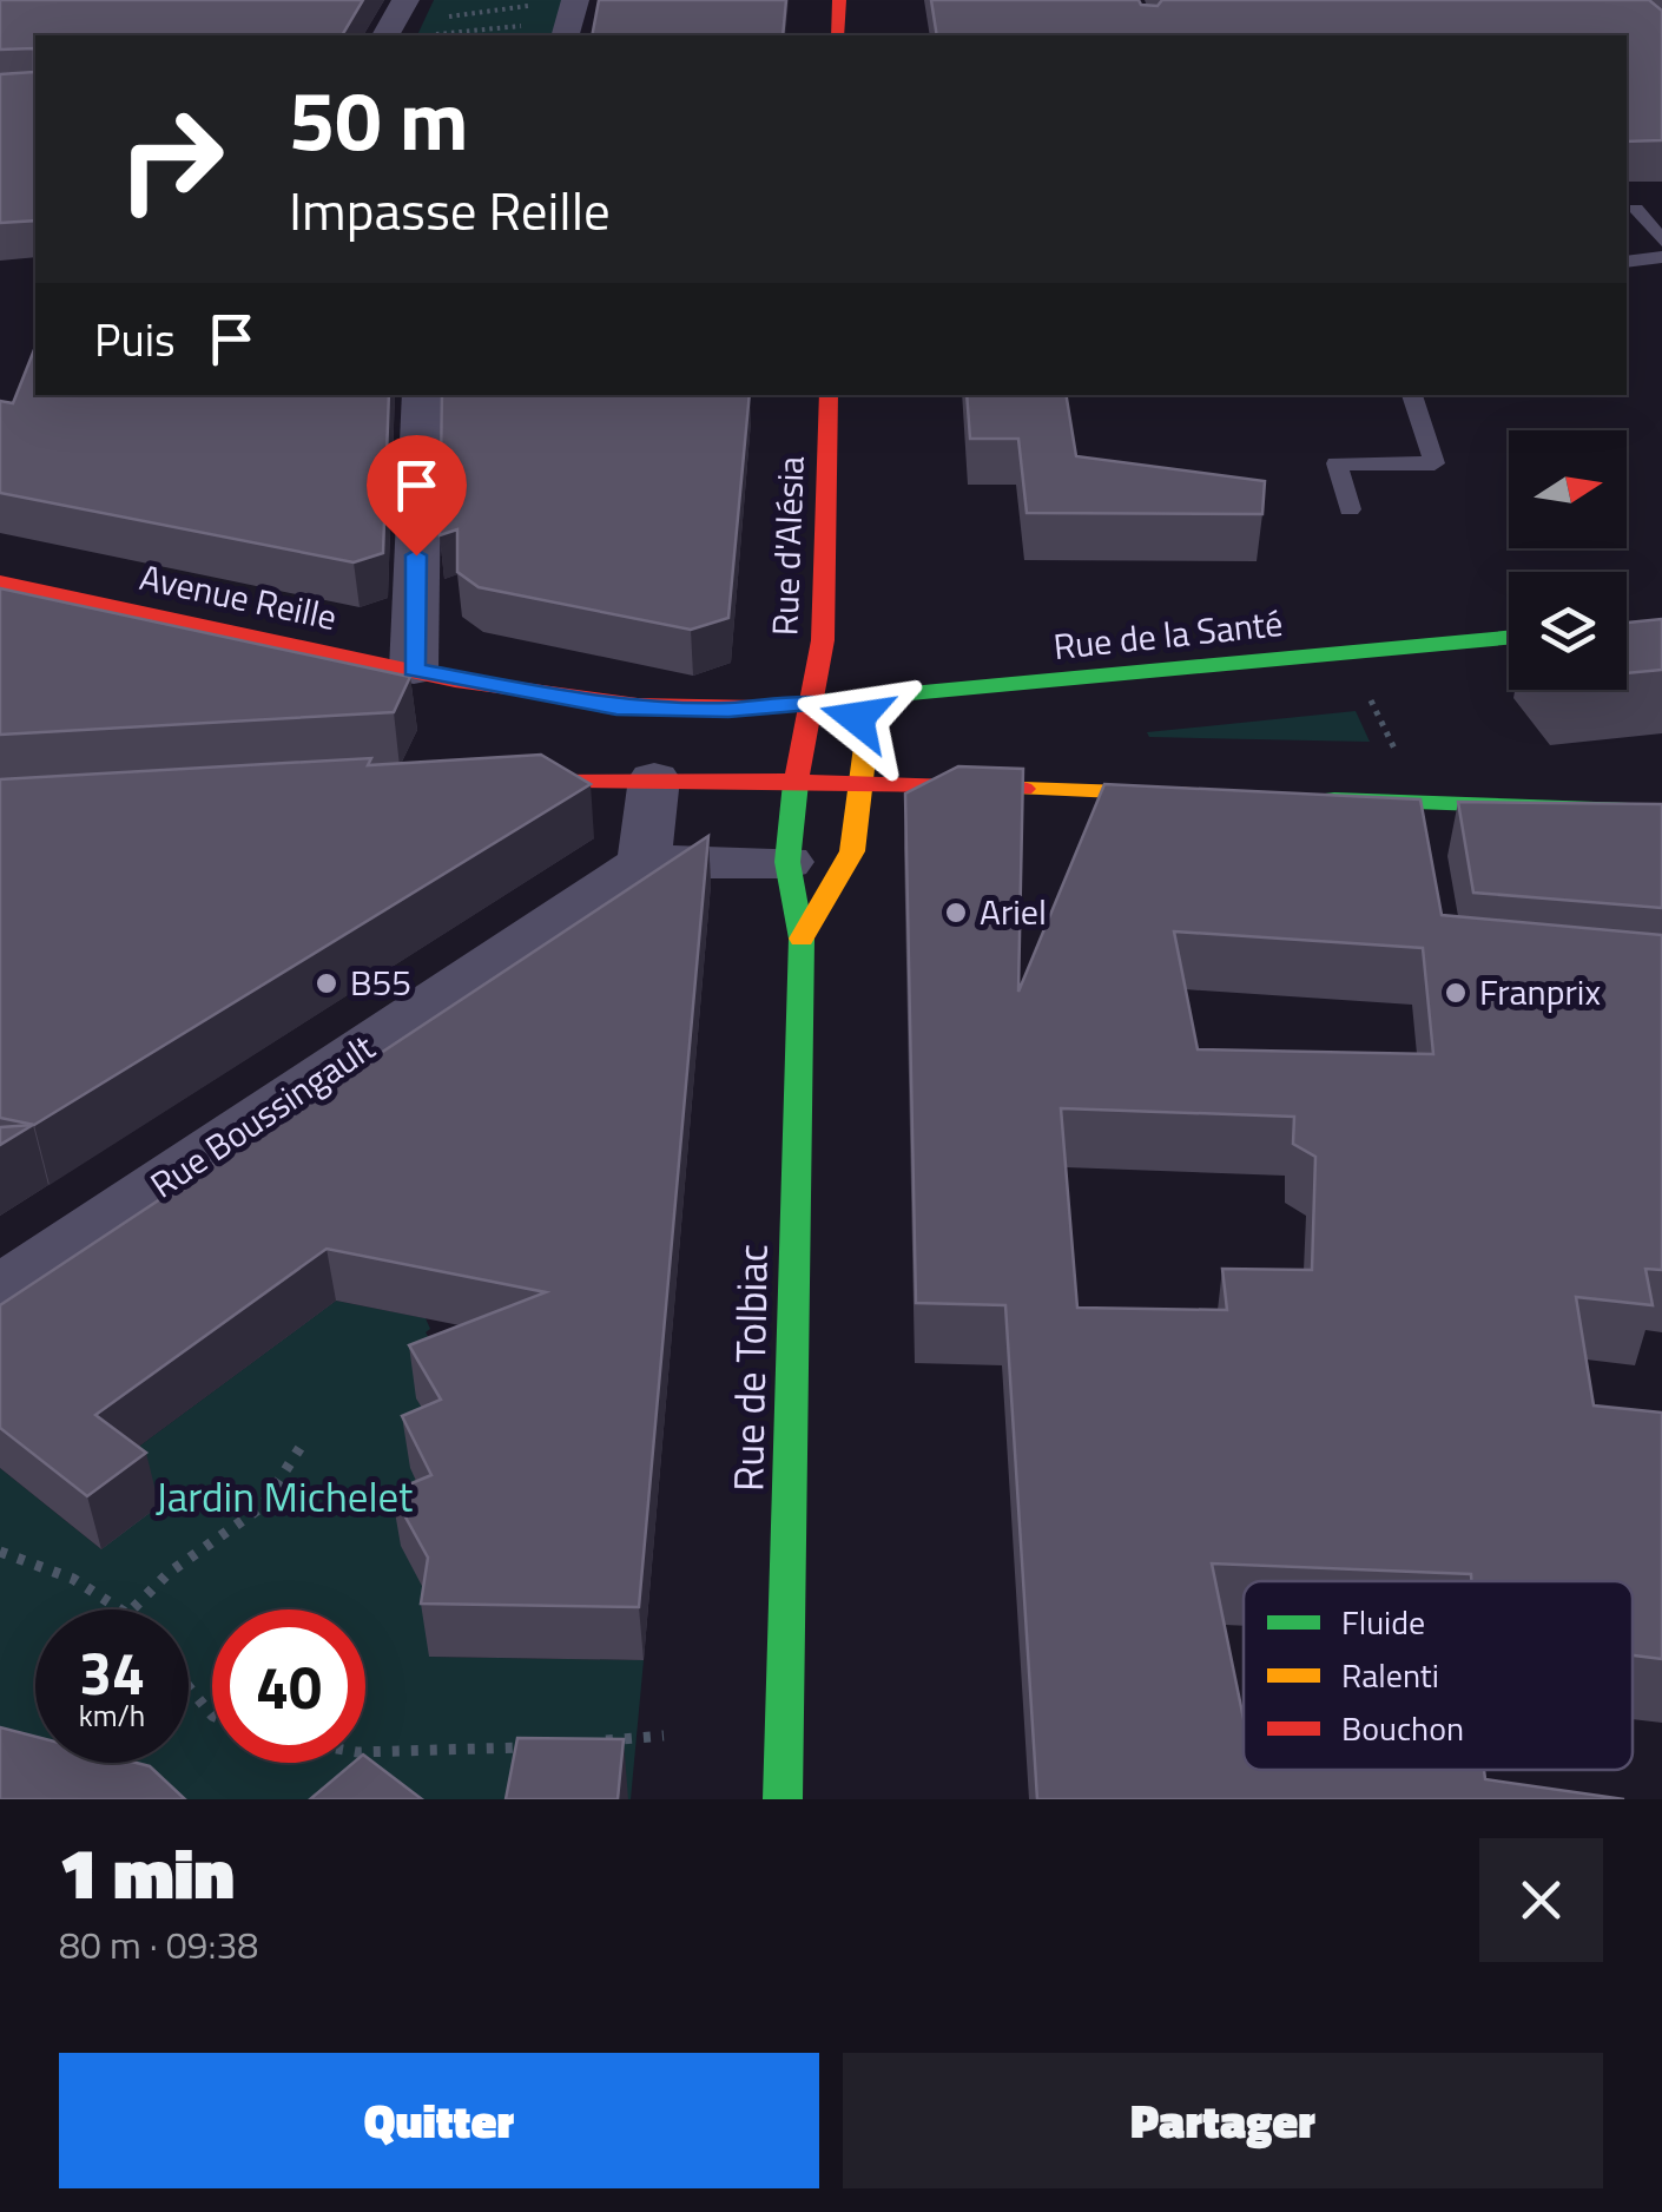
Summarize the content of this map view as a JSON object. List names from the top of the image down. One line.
{"streets":{"street":["Rue d'Alésia","Avenue Reille","Rue de la Santé","Rue Boussingault","Rue de Tolbiac"]},"crossings":[["Rue d'Alésia","Avenue Reille"],["Rue d'Alésia","Rue de la Santé"],["Rue d'Alésia","Rue de Tolbiac"],["Avenue Reille","Rue de la Santé"]],"parks":["Jardin Michelet"],"places":["Ariel","B55","Franprix"],"legend":["Fluide","Ralenti","Bouchon"],"north":"right","page":{"turn":["50 m","Impasse Reille"],"then":"Puis","speed":"34 km/h","limit":"40","heading":["1 min","80 m · 09:38"],"buttons":["Quitter","Partager"]}}
